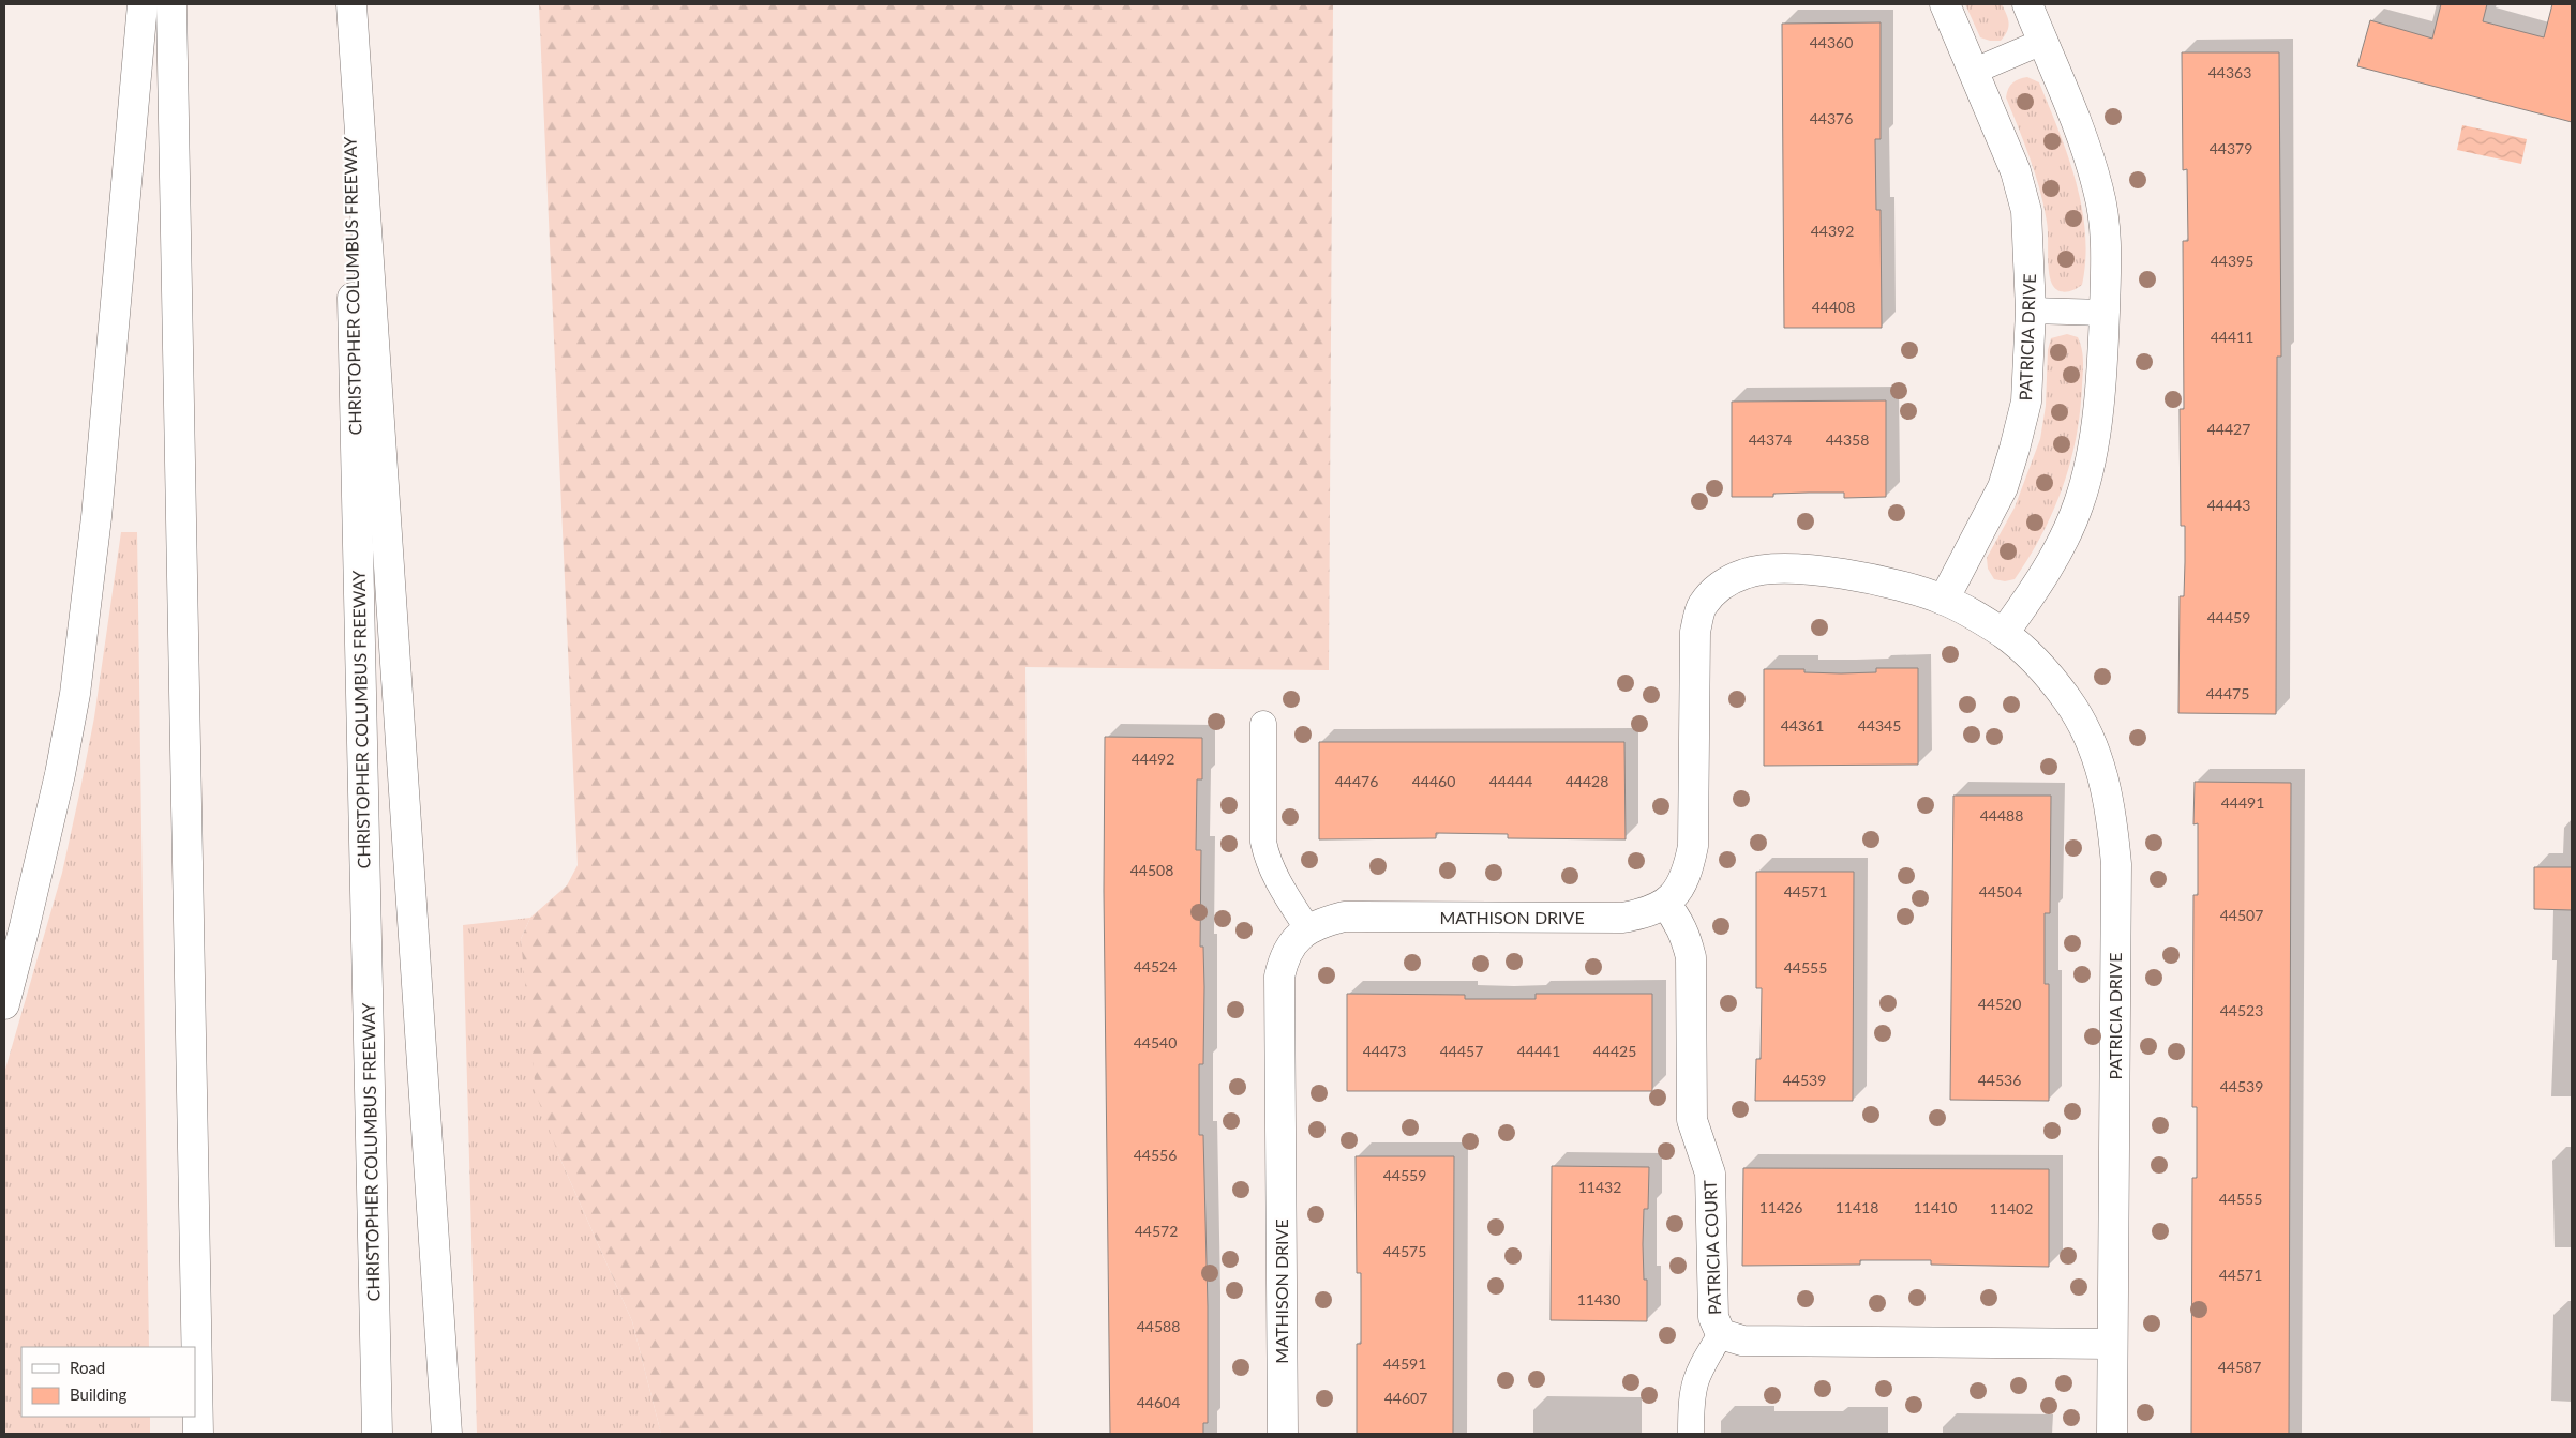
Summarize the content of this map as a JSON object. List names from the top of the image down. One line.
{"streets":{"main road":["CHRISTOPHER COLUMBUS FREEWAY","PATRICIA DRIVE","MATHISON DRIVE","PATRICIA COURT"]},"crossings":[["PATRICIA DRIVE","MATHISON DRIVE"],["PATRICIA DRIVE","PATRICIA COURT"],["MATHISON DRIVE","PATRICIA COURT"]],"house_numbers":["44360","44363","44376","44379","44392","44395","44408","44411","44427","44374","44358","44443","44459","44475","44361","44345","44492","44476","44460","44444","44428","44491","44488","44508","44571","44504","44507","44524","44555","44520","44523","44540","44473","44457","44441","44425","44539","44536","44539","44556","44559","11432","44555","11426","11418","11410","11402","44572","44575","44571","11430","44588","44591","44587","44607","44604"],"legend":["Road","Building"]}
